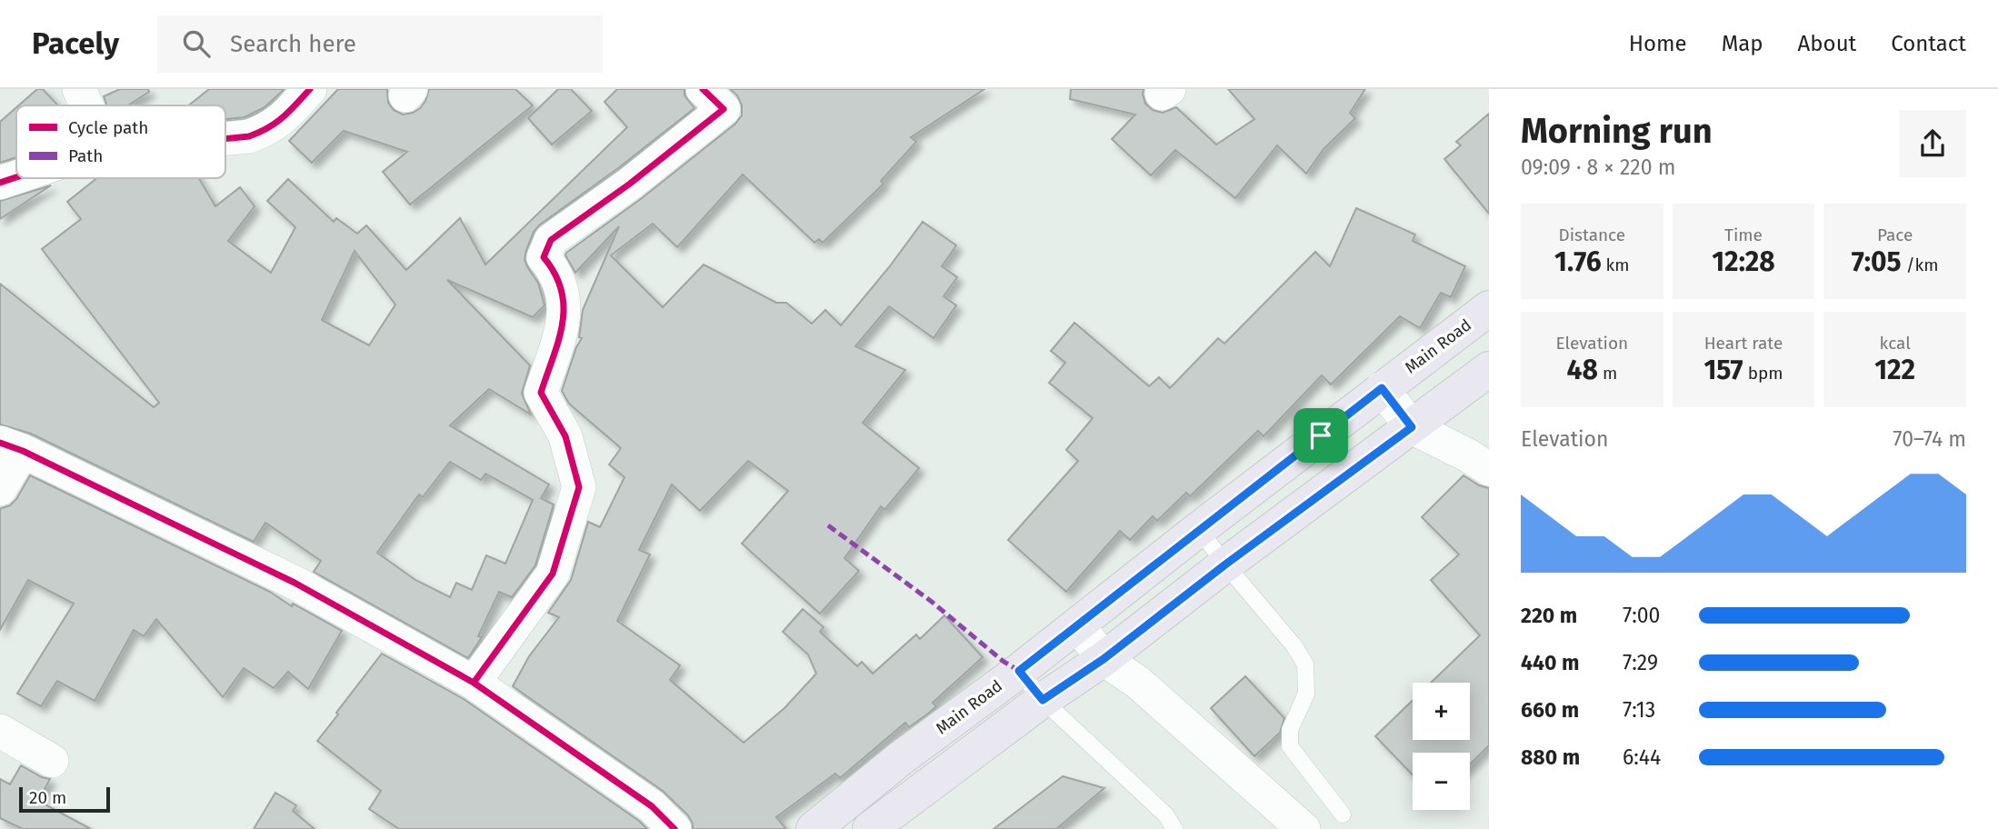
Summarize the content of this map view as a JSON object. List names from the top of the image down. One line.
{"streets":{"main road":["Main Road"]},"legend":["Cycle path","Path"],"scale_bar":"20 m","page":{"header":"Pacely","search":"Search here","nav":["Home","Map","About","Contact"],"heading":["Morning run","09:09 · 8 × 220 m"],"stats":[["Distance","1.76 km"],["Time","12:28"],["Pace","7:05 /km"],["Elevation","48 m"],["Heart rate","157 bpm"],["kcal","122"]],"chart":["Elevation","70–74 m"],"list":[{"name":"220 m","note":"7:00"},{"name":"440 m","note":"7:29"},{"name":"660 m","note":"7:13"},{"name":"880 m","note":"6:44"}],"map_buttons":["+","−"],"scale":"20 m"}}
